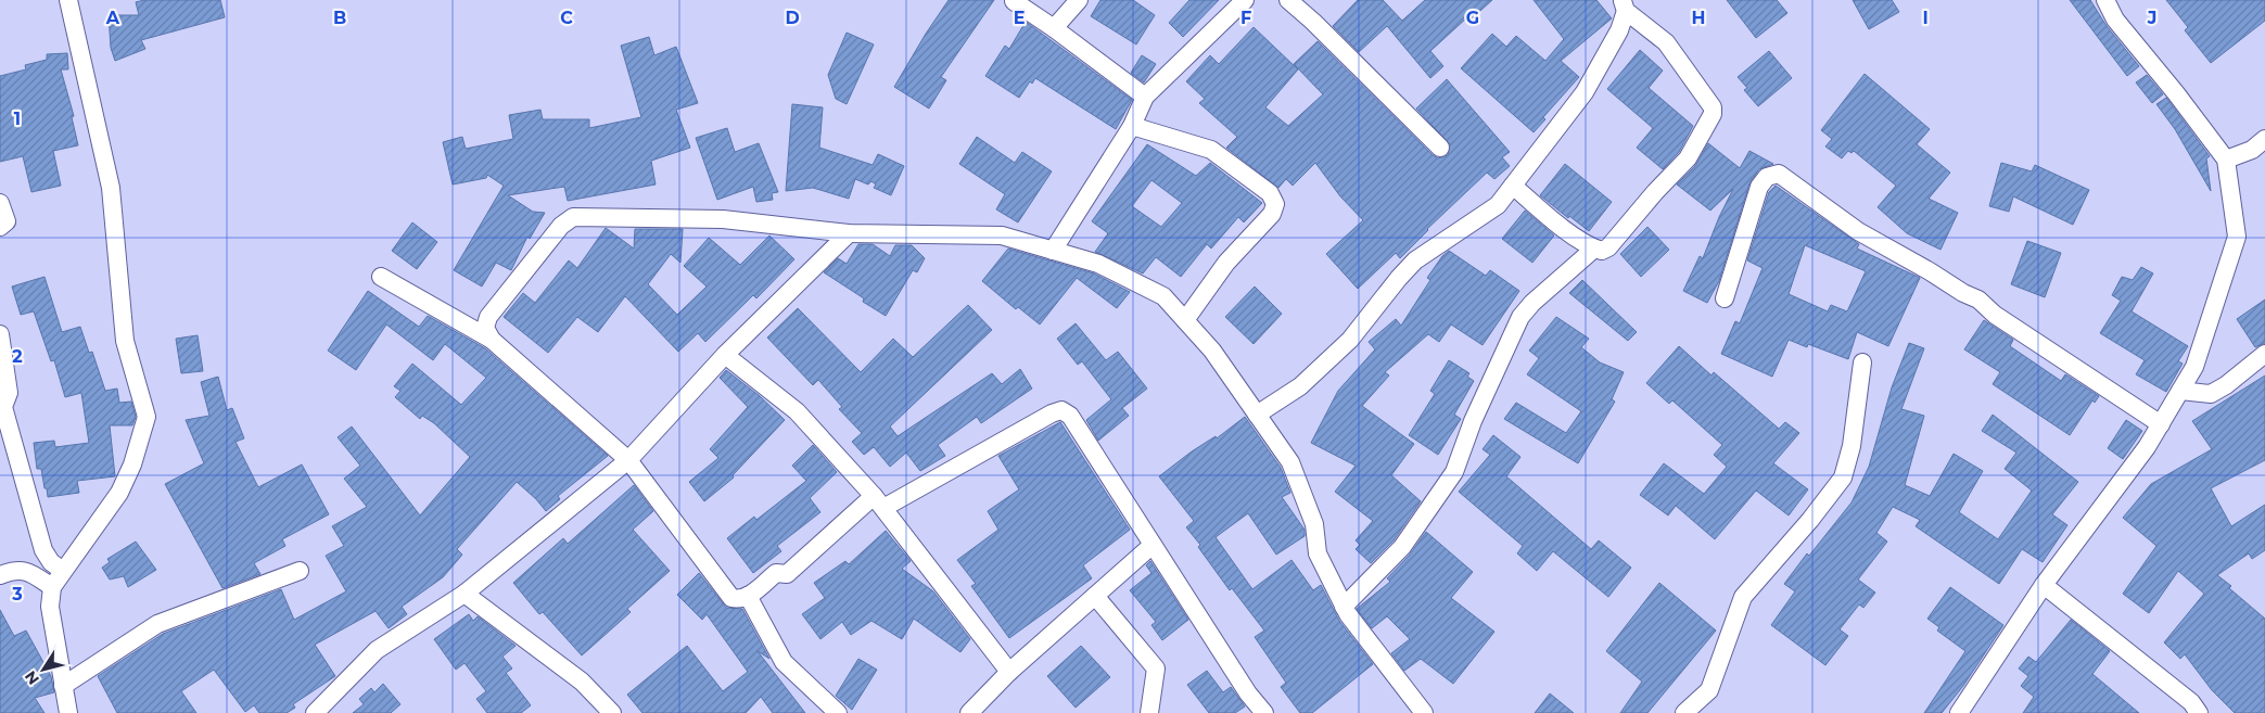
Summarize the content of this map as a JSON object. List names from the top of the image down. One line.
{"north":"bottom left","grid":{"columns":["A","B","C","D","E","F","G","H","I","J"],"rows":["1","2","3"]}}
